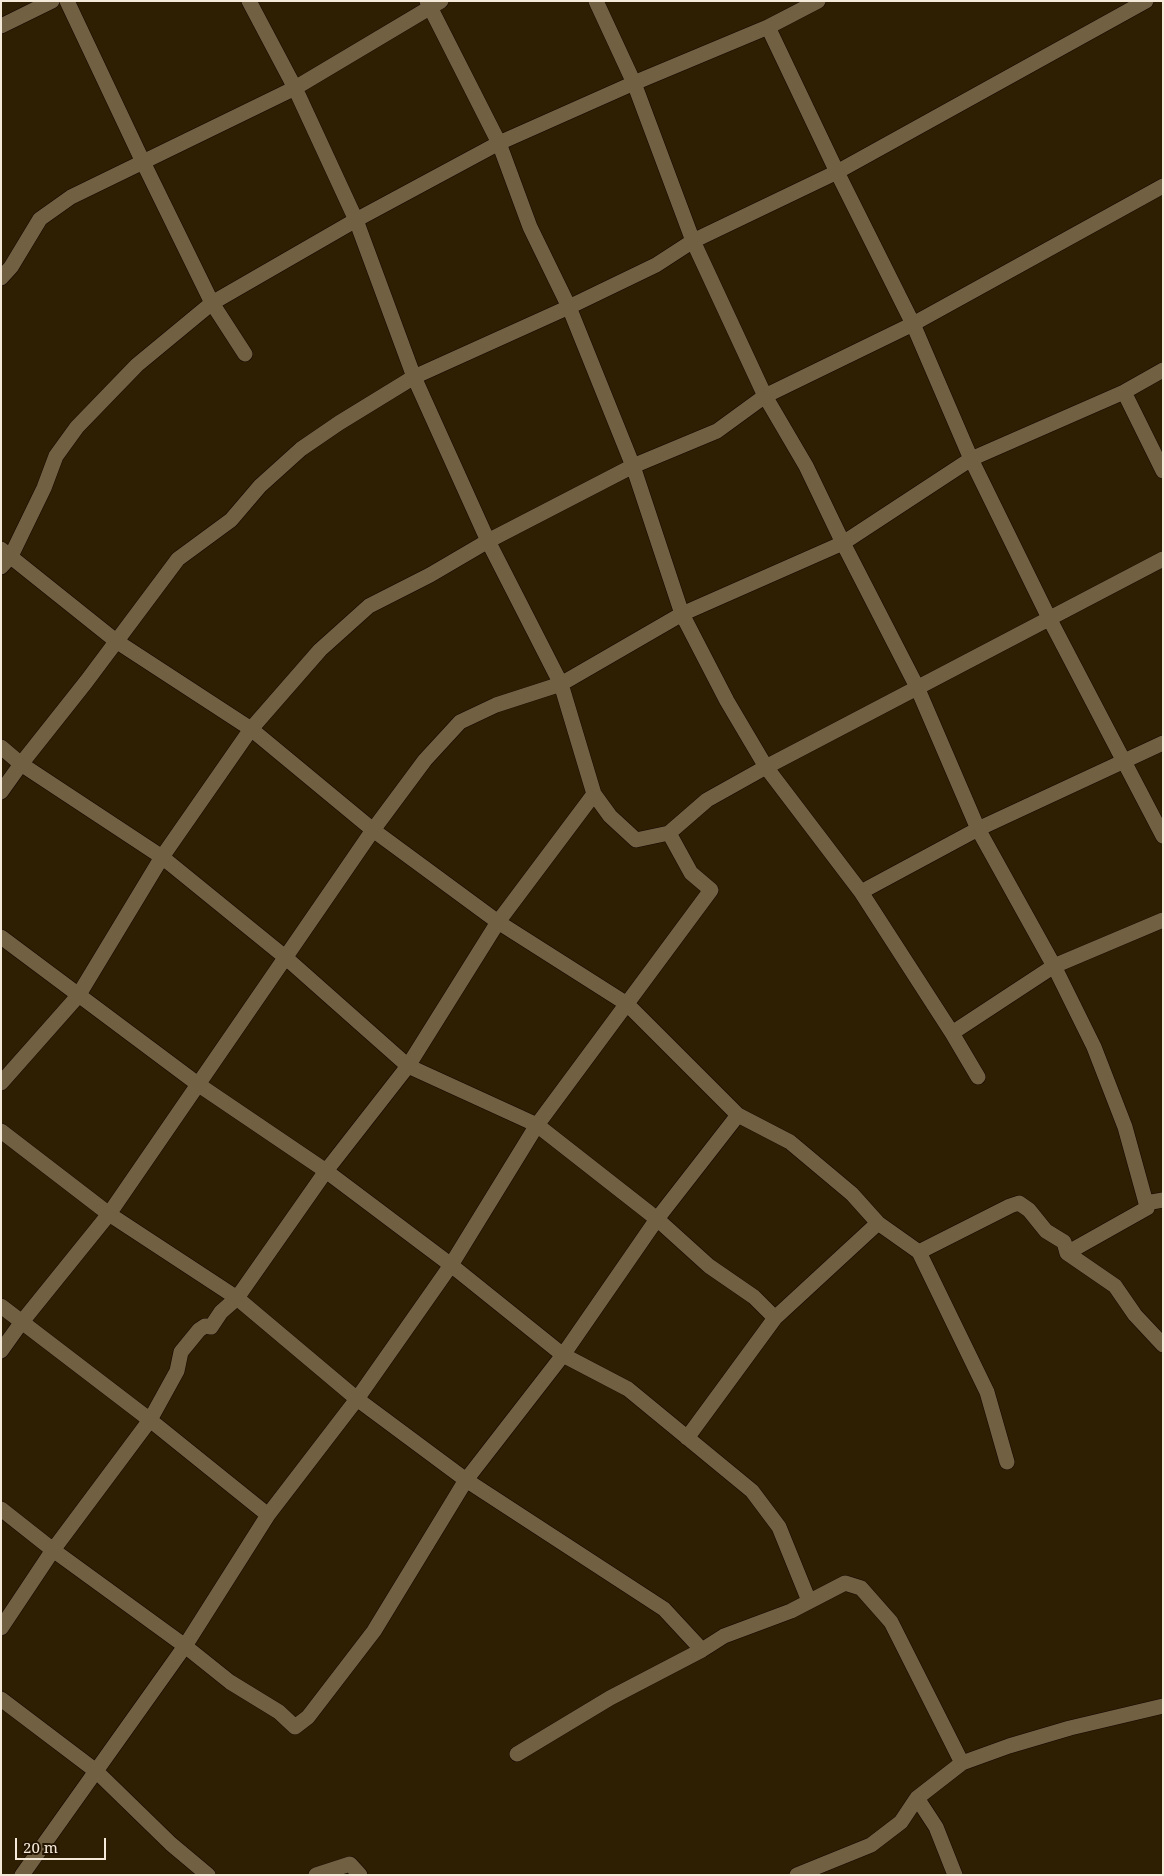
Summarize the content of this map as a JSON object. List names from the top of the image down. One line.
{"scale_bar":"20 m"}
